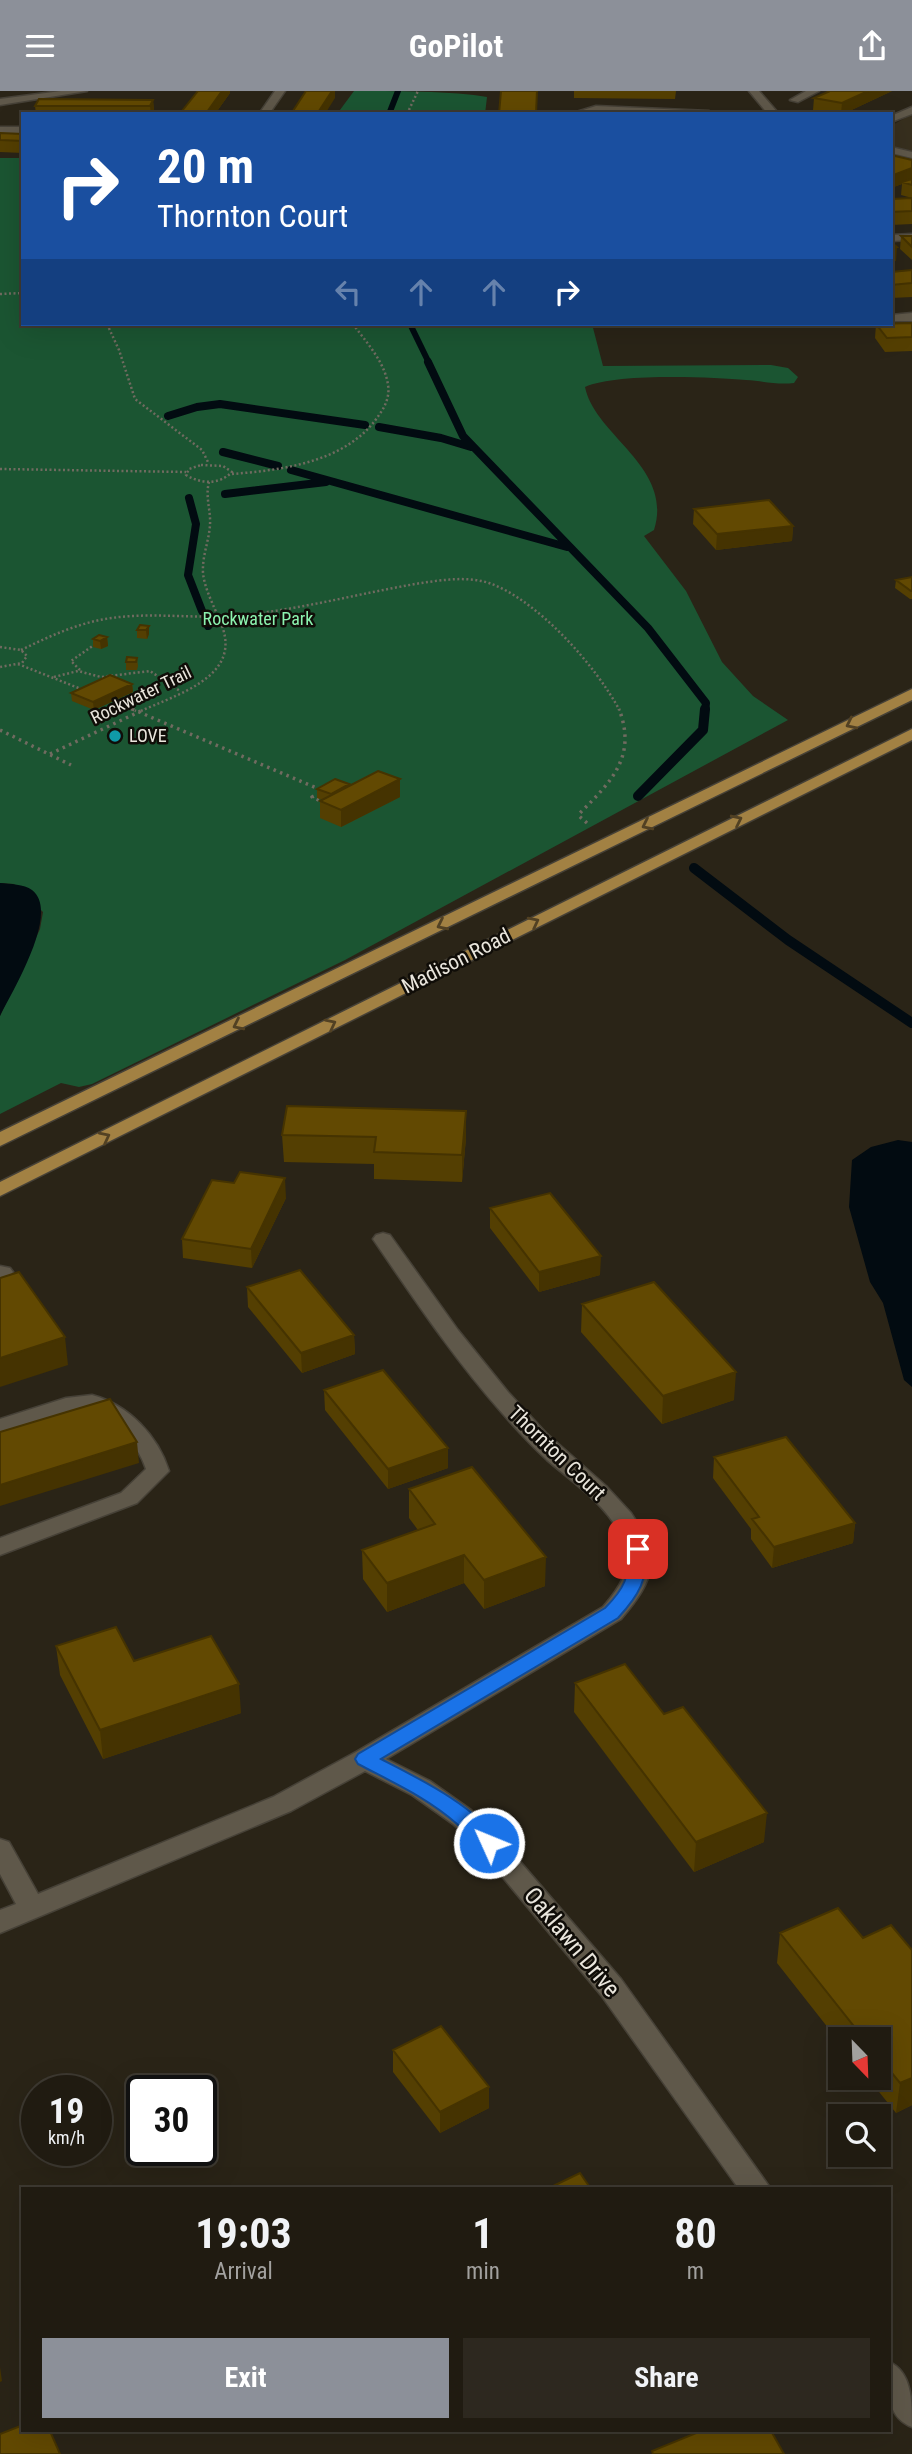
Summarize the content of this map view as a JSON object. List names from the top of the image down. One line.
{"streets":{"main road":["Madison Road"],"street":["Thornton Court","Oaklawn Drive"],"path":["Rockwater Trail"]},"crossings":[["Thornton Court","Oaklawn Drive"]],"parks":["Rockwater Park"],"places":["LOVE"],"north":"bottom right","page":{"header":"GoPilot","turn":["20 m","Thornton Court"],"speed":"19 km/h","limit":"30","eta":["19:03","Arrival","1","min","80","m"],"buttons":["Exit","Share"]}}
